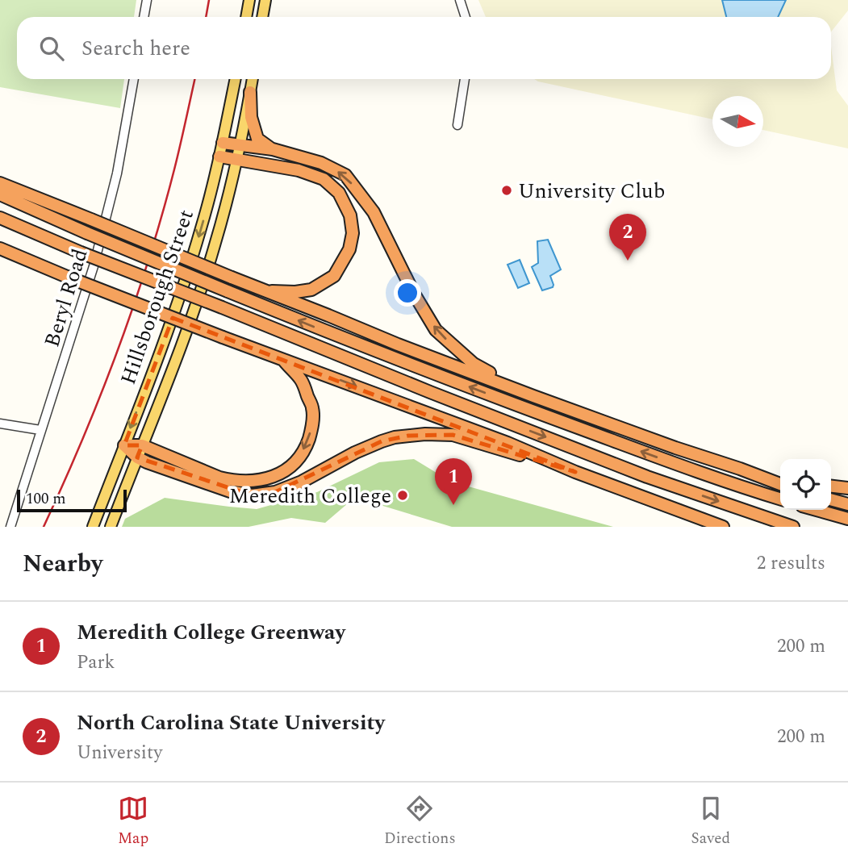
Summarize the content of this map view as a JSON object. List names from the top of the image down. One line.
{"streets":{"main road":["Hillsborough Street"],"street":["Beryl Road"]},"places":["University Club","Meredith College"],"scale_bar":"100 m","north":"right","page":{"search":"Search here","pins":["2","1"],"scale":"100 m","heading":["Nearby","2 results"],"list":[{"mark":"1","name":"Meredith College Greenway","note":"Park","value":"200 m"},{"mark":"2","name":"North Carolina State University","note":"University","value":"200 m"}],"nav":["Map","Directions","Saved"]}}
